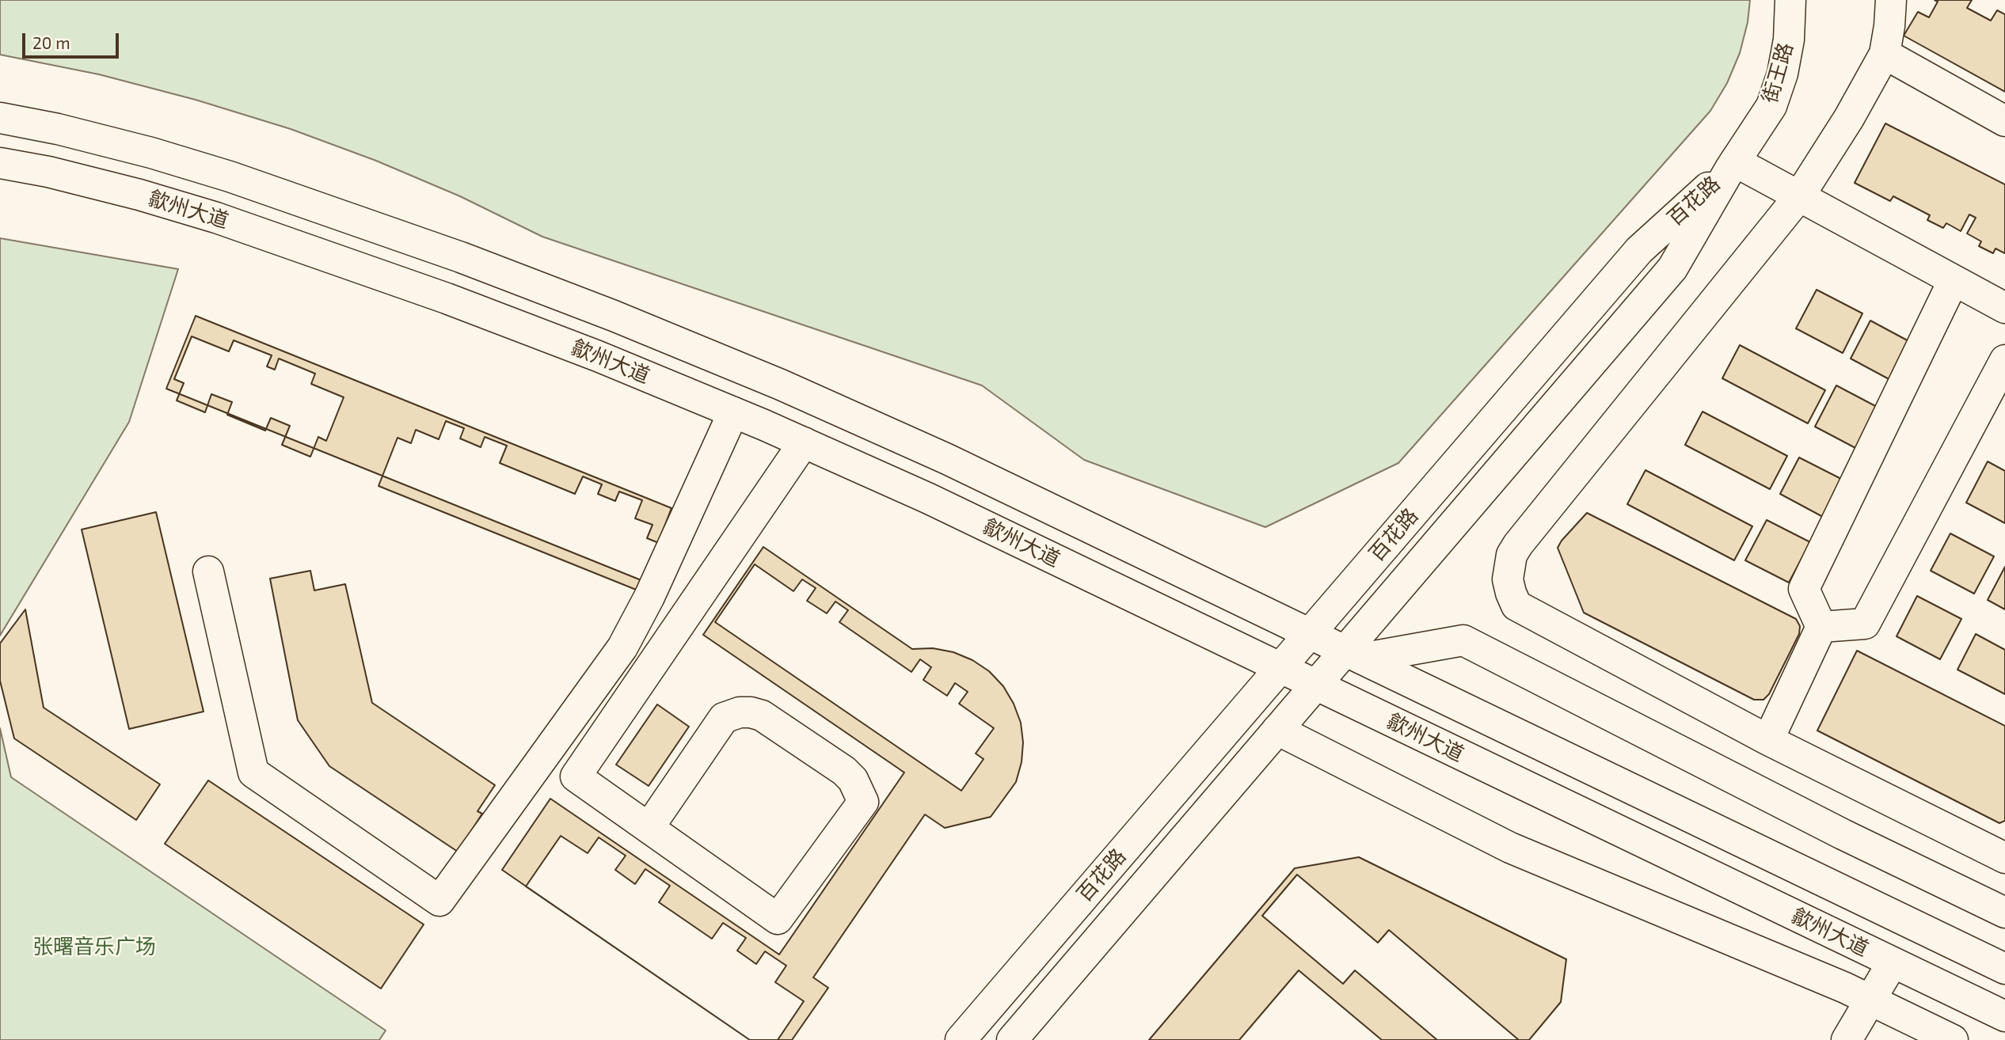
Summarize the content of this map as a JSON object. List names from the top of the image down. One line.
{"streets":{"main road":["街王路","百花路","歙州大道"]},"crossings":[["街王路","百花路"],["百花路","歙州大道"]],"parks":["张曙音乐广场"],"scale_bar":"20 m"}
